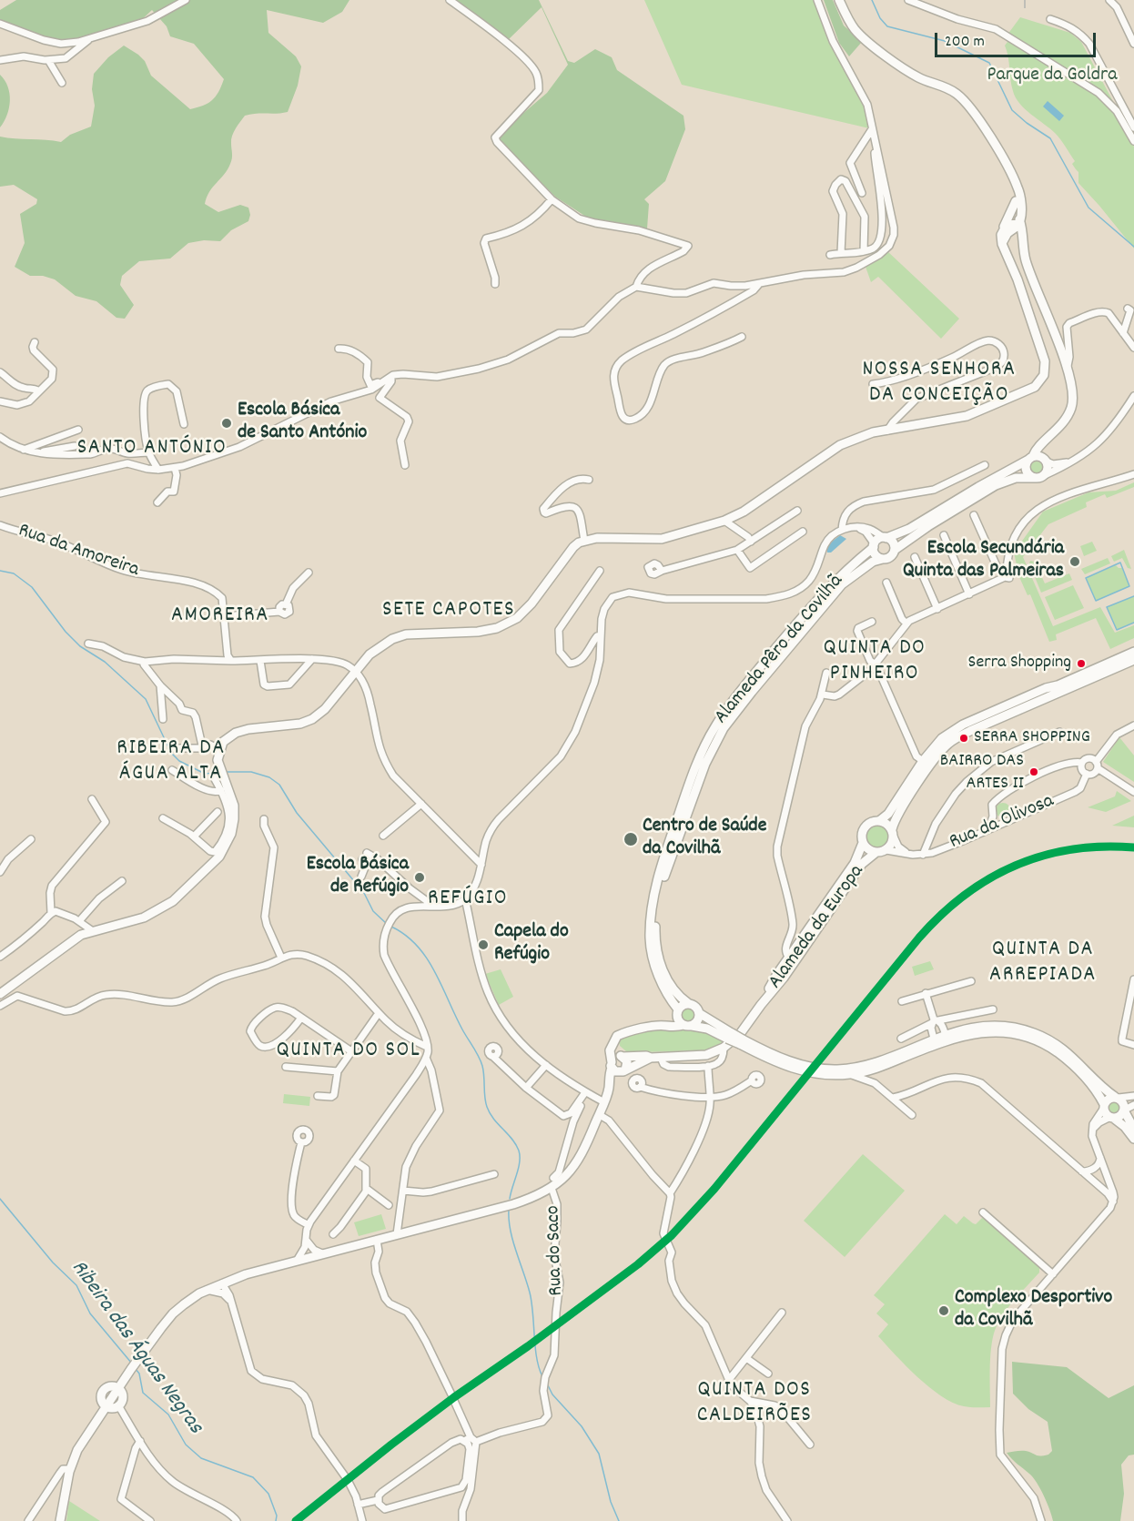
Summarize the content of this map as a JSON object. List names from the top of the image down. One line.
{"streets":{"main road":["Alameda Pêro da Covilhã","Alameda da Europa"],"street":["Rua da Amoreira","Rua da Olivosa","Rua do Saco"]},"crossings":[["Rua da Olivosa","Alameda da Europa"]],"districts":["NOSSA SENHORA DA CONCEIÇÃO","SANTO ANTÓNIO","SETE CAPOTES","AMOREIRA","QUINTA DO PINHEIRO","RIBEIRA DA ÁGUA ALTA","REFÚGIO","QUINTA DA ARREPIADA","QUINTA DO SOL","QUINTA DOS CALDEIRÕES"],"water":["Ribeira das Águas Negras"],"parks":["Parque da Goldra"],"places":["Escola Básica de Santo António","Escola Secundária Quinta das Palmeiras","Serra Shopping","SERRA SHOPPING","BAIRRO DAS ARTES II","Centro de Saúde da Covilhã","Escola Básica de Refúgio","Capela do Refúgio","Complexo Desportivo da Covilhã"],"scale_bar":"200 m"}
